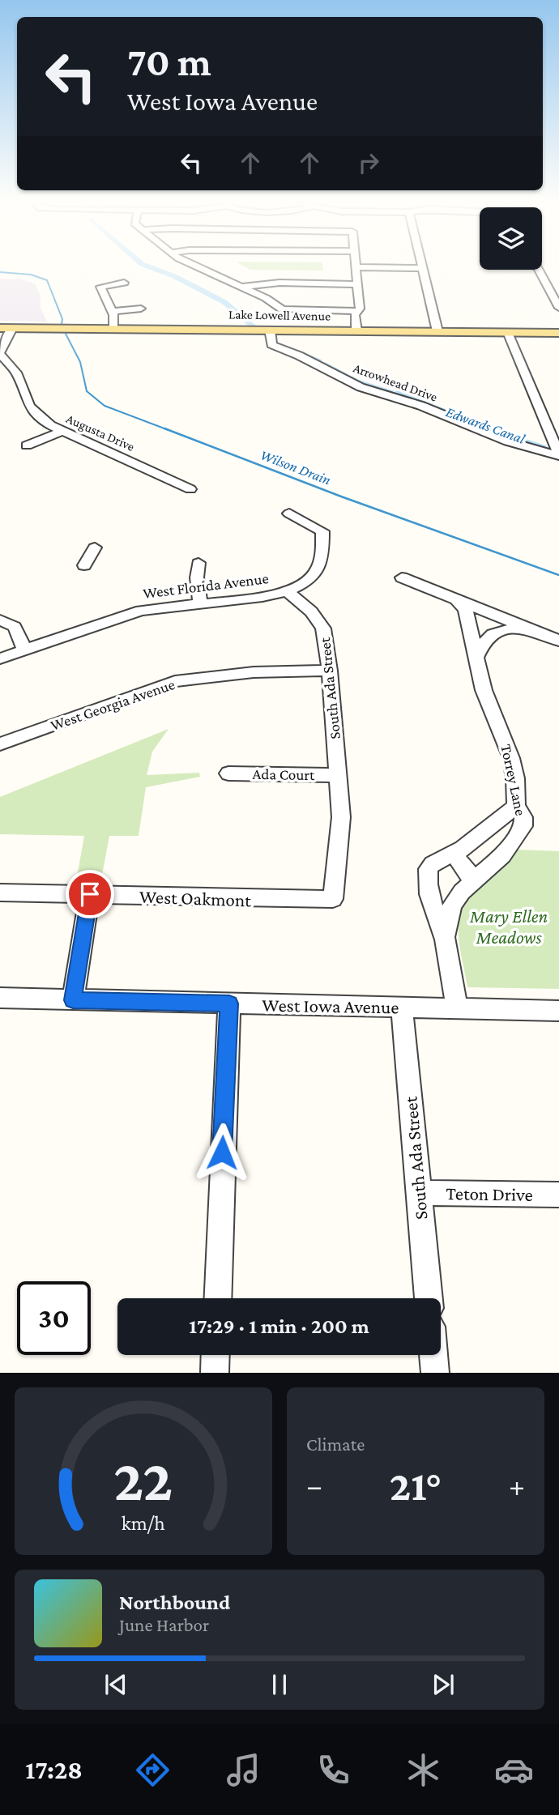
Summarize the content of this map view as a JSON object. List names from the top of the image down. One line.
{"streets":{"main road":["Lake Lowell Avenue"],"street":["Arrowhead Drive","Augusta Drive","West Florida Avenue","South Ada Street","West Georgia Avenue","Ada Court","Torrey Lane","West Oakmont","West Iowa Avenue","Teton Drive"]},"crossings":[["Lake Lowell Avenue","Arrowhead Drive"],["Lake Lowell Avenue","Augusta Drive"],["West Florida Avenue","South Ada Street"],["South Ada Street","West Georgia Avenue"],["South Ada Street","Ada Court"],["South Ada Street","West Oakmont"],["South Ada Street","West Iowa Avenue"],["South Ada Street","Teton Drive"],["Torrey Lane","West Iowa Avenue"]],"water":["Edwards Canal","Wilson Drain"],"parks":["Mary Ellen Meadows"],"page":{"turn":["70 m","West Iowa Avenue"],"limit":"30","trip":"17:29 · 1 min · 200 m","tile":"Climate","heat":["−","21°","+"],"song":["Northbound","June Harbor"],"tabs":"17:28","gauge":["22","km/h"]}}
